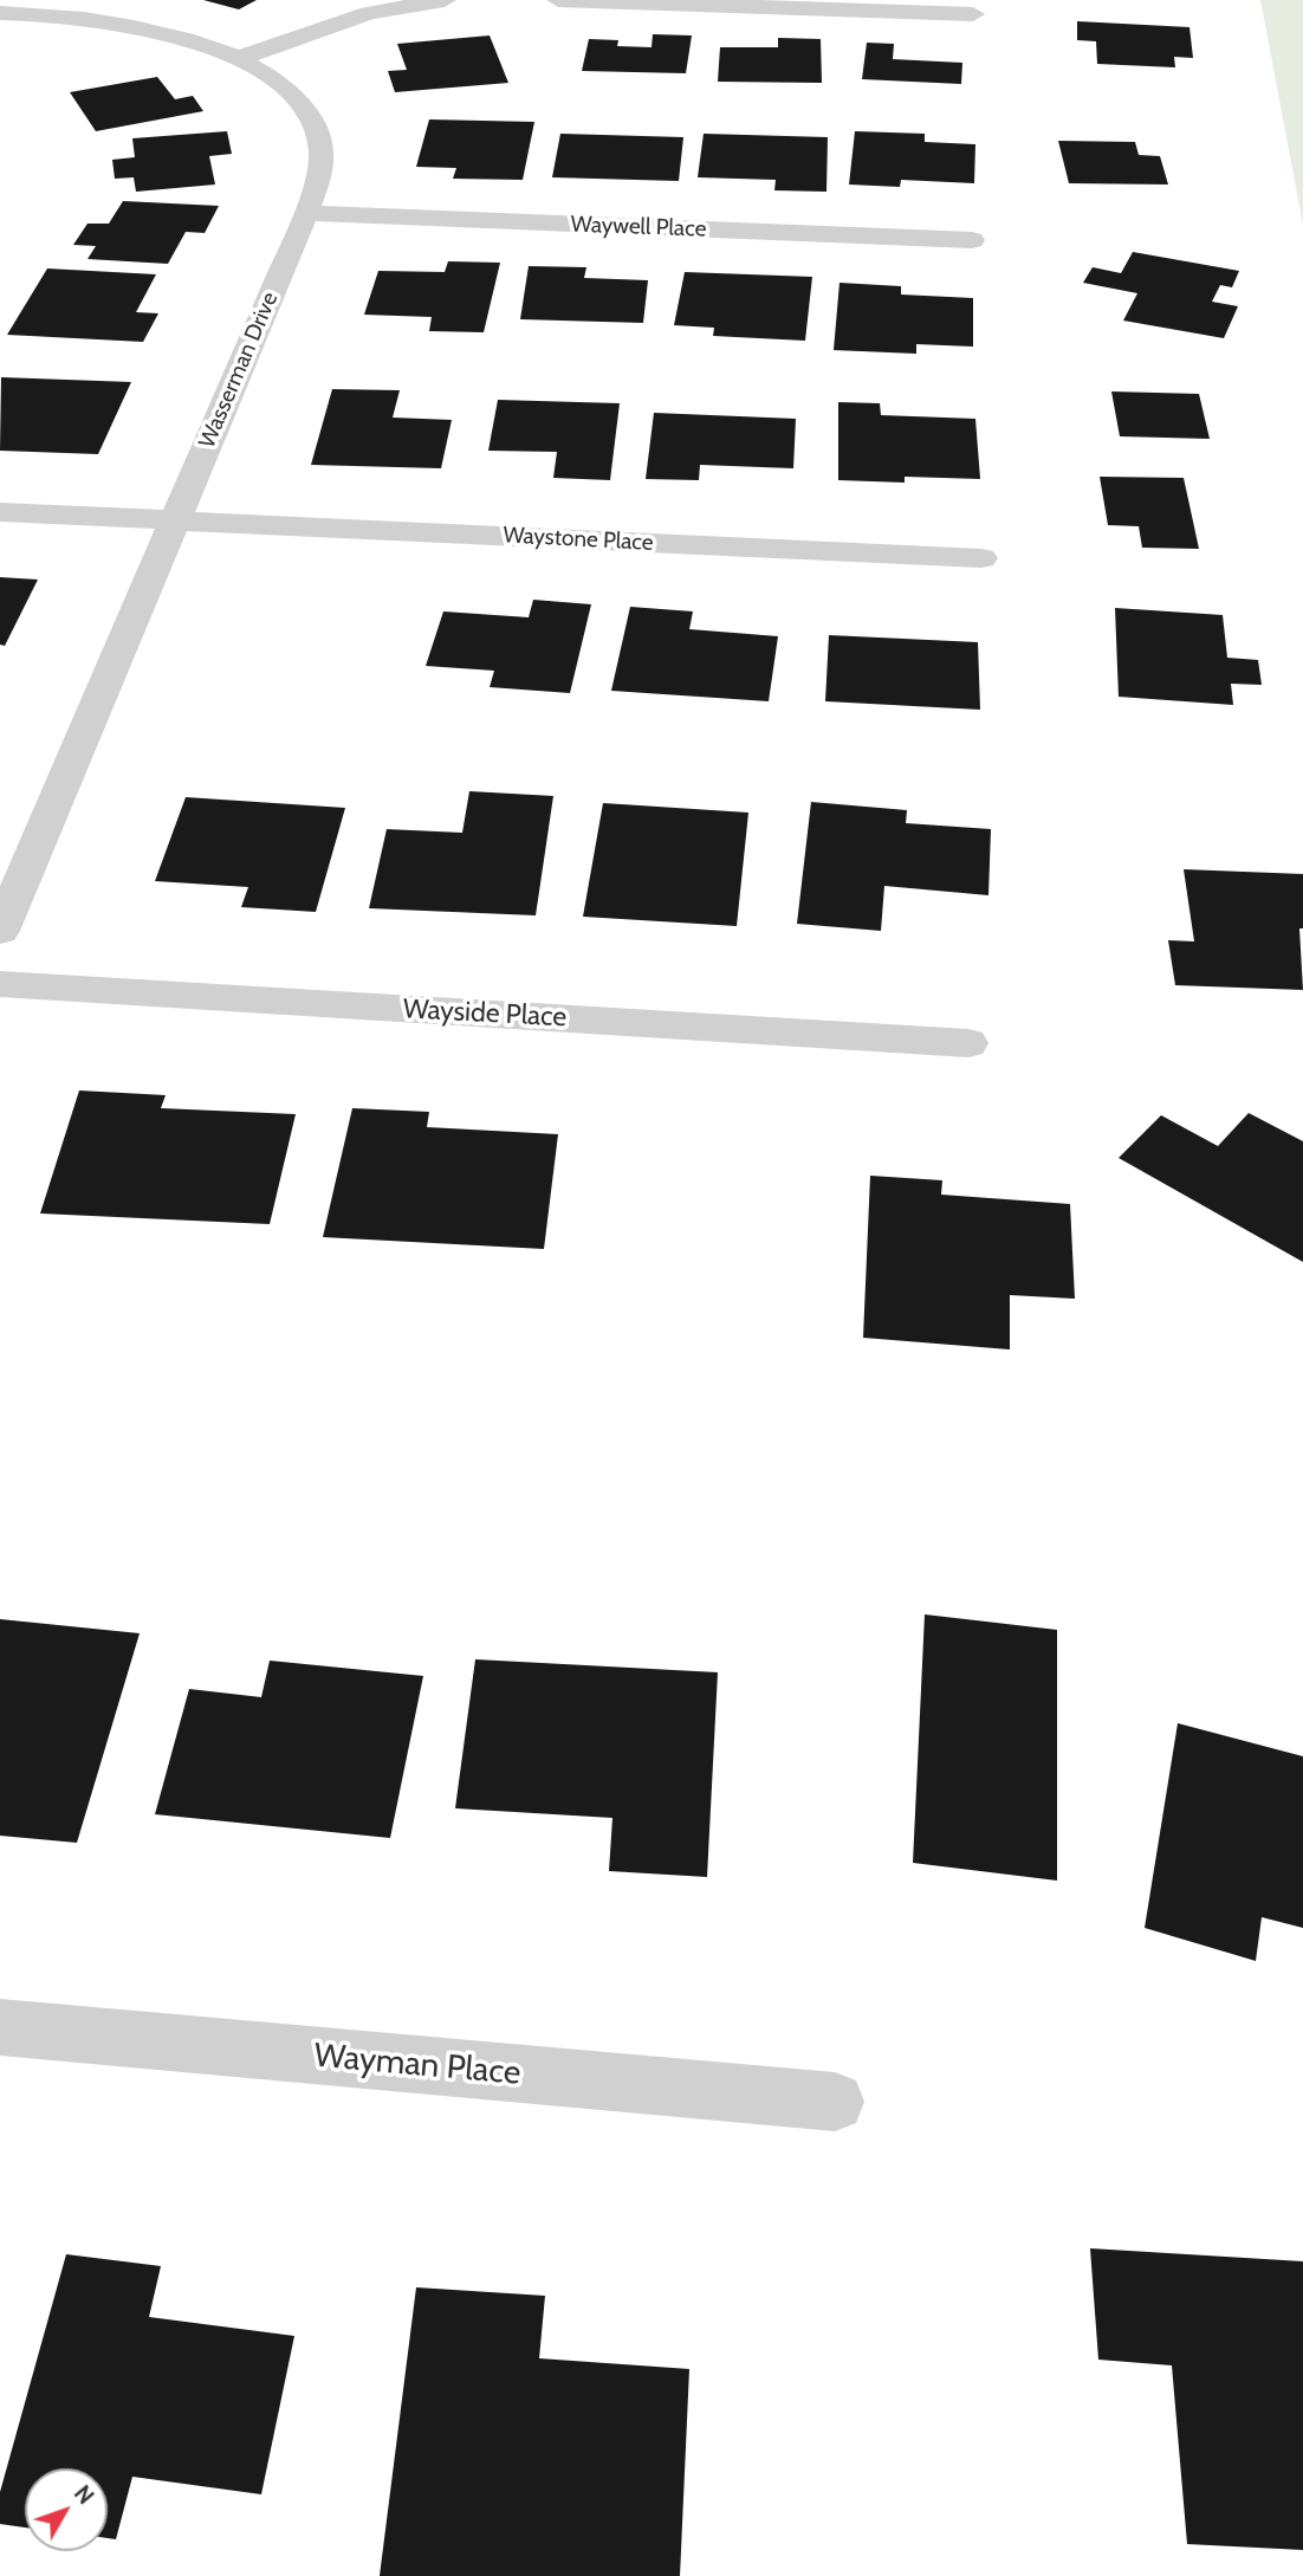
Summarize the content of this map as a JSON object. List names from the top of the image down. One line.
{"streets":{"street":["Waywell Place","Wasserman Drive","Waystone Place","Wayside Place","Wayman Place"]},"crossings":[["Waywell Place","Wasserman Drive"],["Wasserman Drive","Waystone Place"]],"north":"top right"}
